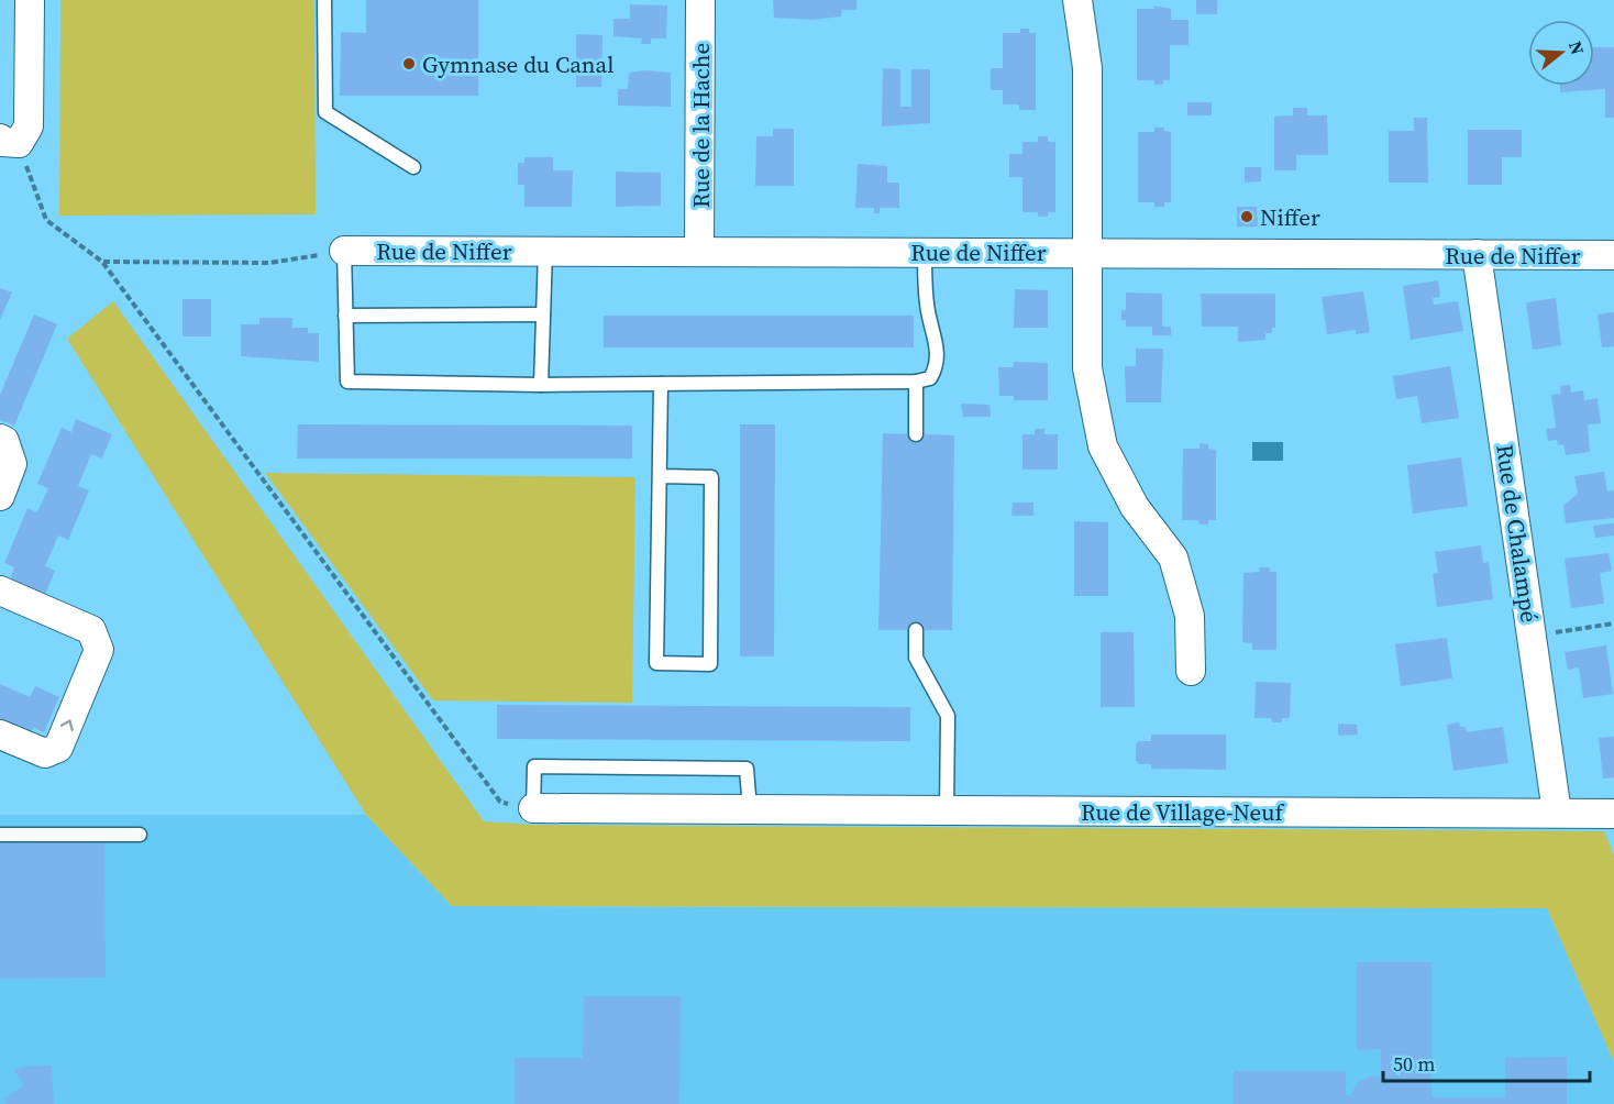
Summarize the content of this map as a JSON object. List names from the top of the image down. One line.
{"streets":{"street":["Rue de la Hache","Rue de Niffer","Rue de Chalampé","Rue de Village-Neuf"]},"crossings":[["Rue de la Hache","Rue de Niffer"],["Rue de Niffer","Rue de Chalampé"],["Rue de Chalampé","Rue de Village-Neuf"]],"places":["Gymnase du Canal","Niffer"],"scale_bar":"50 m","north":"right"}
